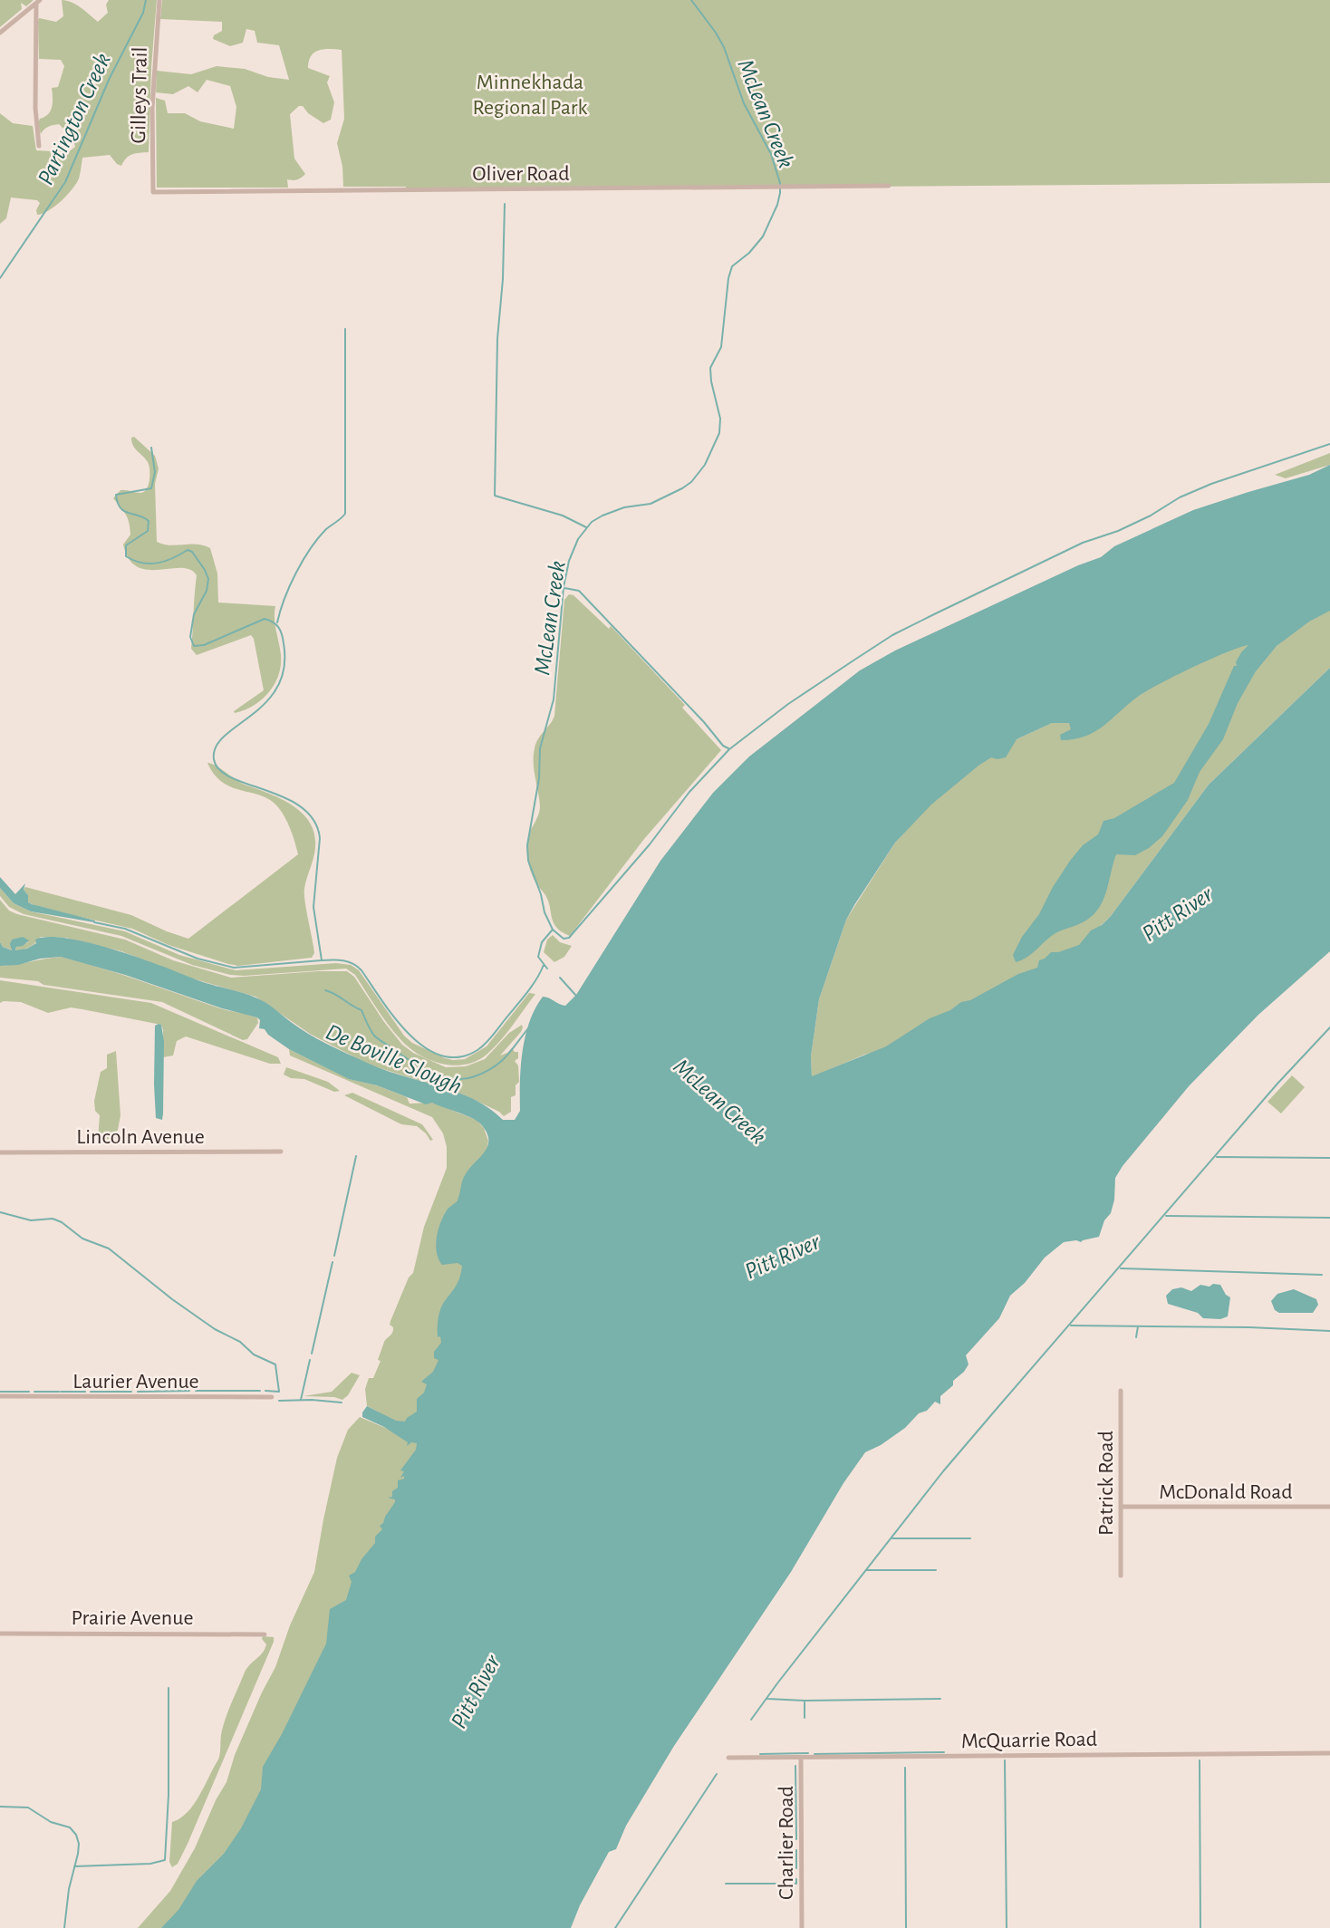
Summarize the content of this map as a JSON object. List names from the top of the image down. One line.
{"streets":{"street":["Gilleys Trail","Oliver Road","Lincoln Avenue","Laurier Avenue","Patrick Road","McDonald Road","Prairie Avenue","McQuarrie Road","Charlier Road"]},"crossings":[["Gilleys Trail","Oliver Road"],["Patrick Road","McDonald Road"],["McQuarrie Road","Charlier Road"]],"water":["McLean Creek","Partington Creek","Pitt River","De Boville Slough"],"parks":["Minnekhada Regional Park"]}
